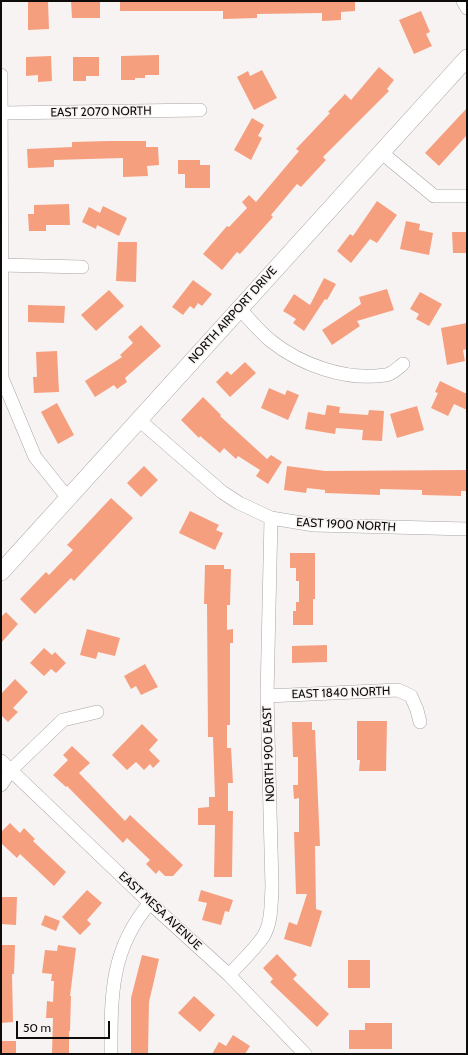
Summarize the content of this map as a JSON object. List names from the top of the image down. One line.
{"streets":{"street":["EAST 2070 NORTH","NORTH AIRPORT DRIVE","EAST 1900 NORTH","EAST 1840 NORTH","NORTH 900 EAST","EAST MESA AVENUE"]},"crossings":[["NORTH AIRPORT DRIVE","EAST 1900 NORTH"],["EAST 1900 NORTH","NORTH 900 EAST"],["EAST 1840 NORTH","NORTH 900 EAST"],["NORTH 900 EAST","EAST MESA AVENUE"]],"scale_bar":"50 m"}
